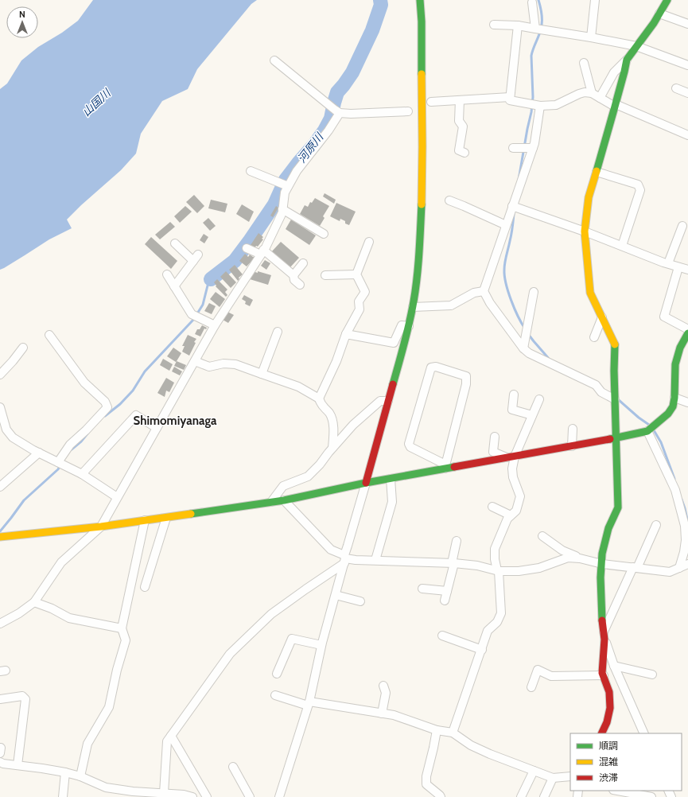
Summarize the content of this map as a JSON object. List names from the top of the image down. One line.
{"districts":["Shimomiyanaga"],"water":["山国川","河原川"],"legend":["順調","混雑","渋滞"],"north":"top"}
